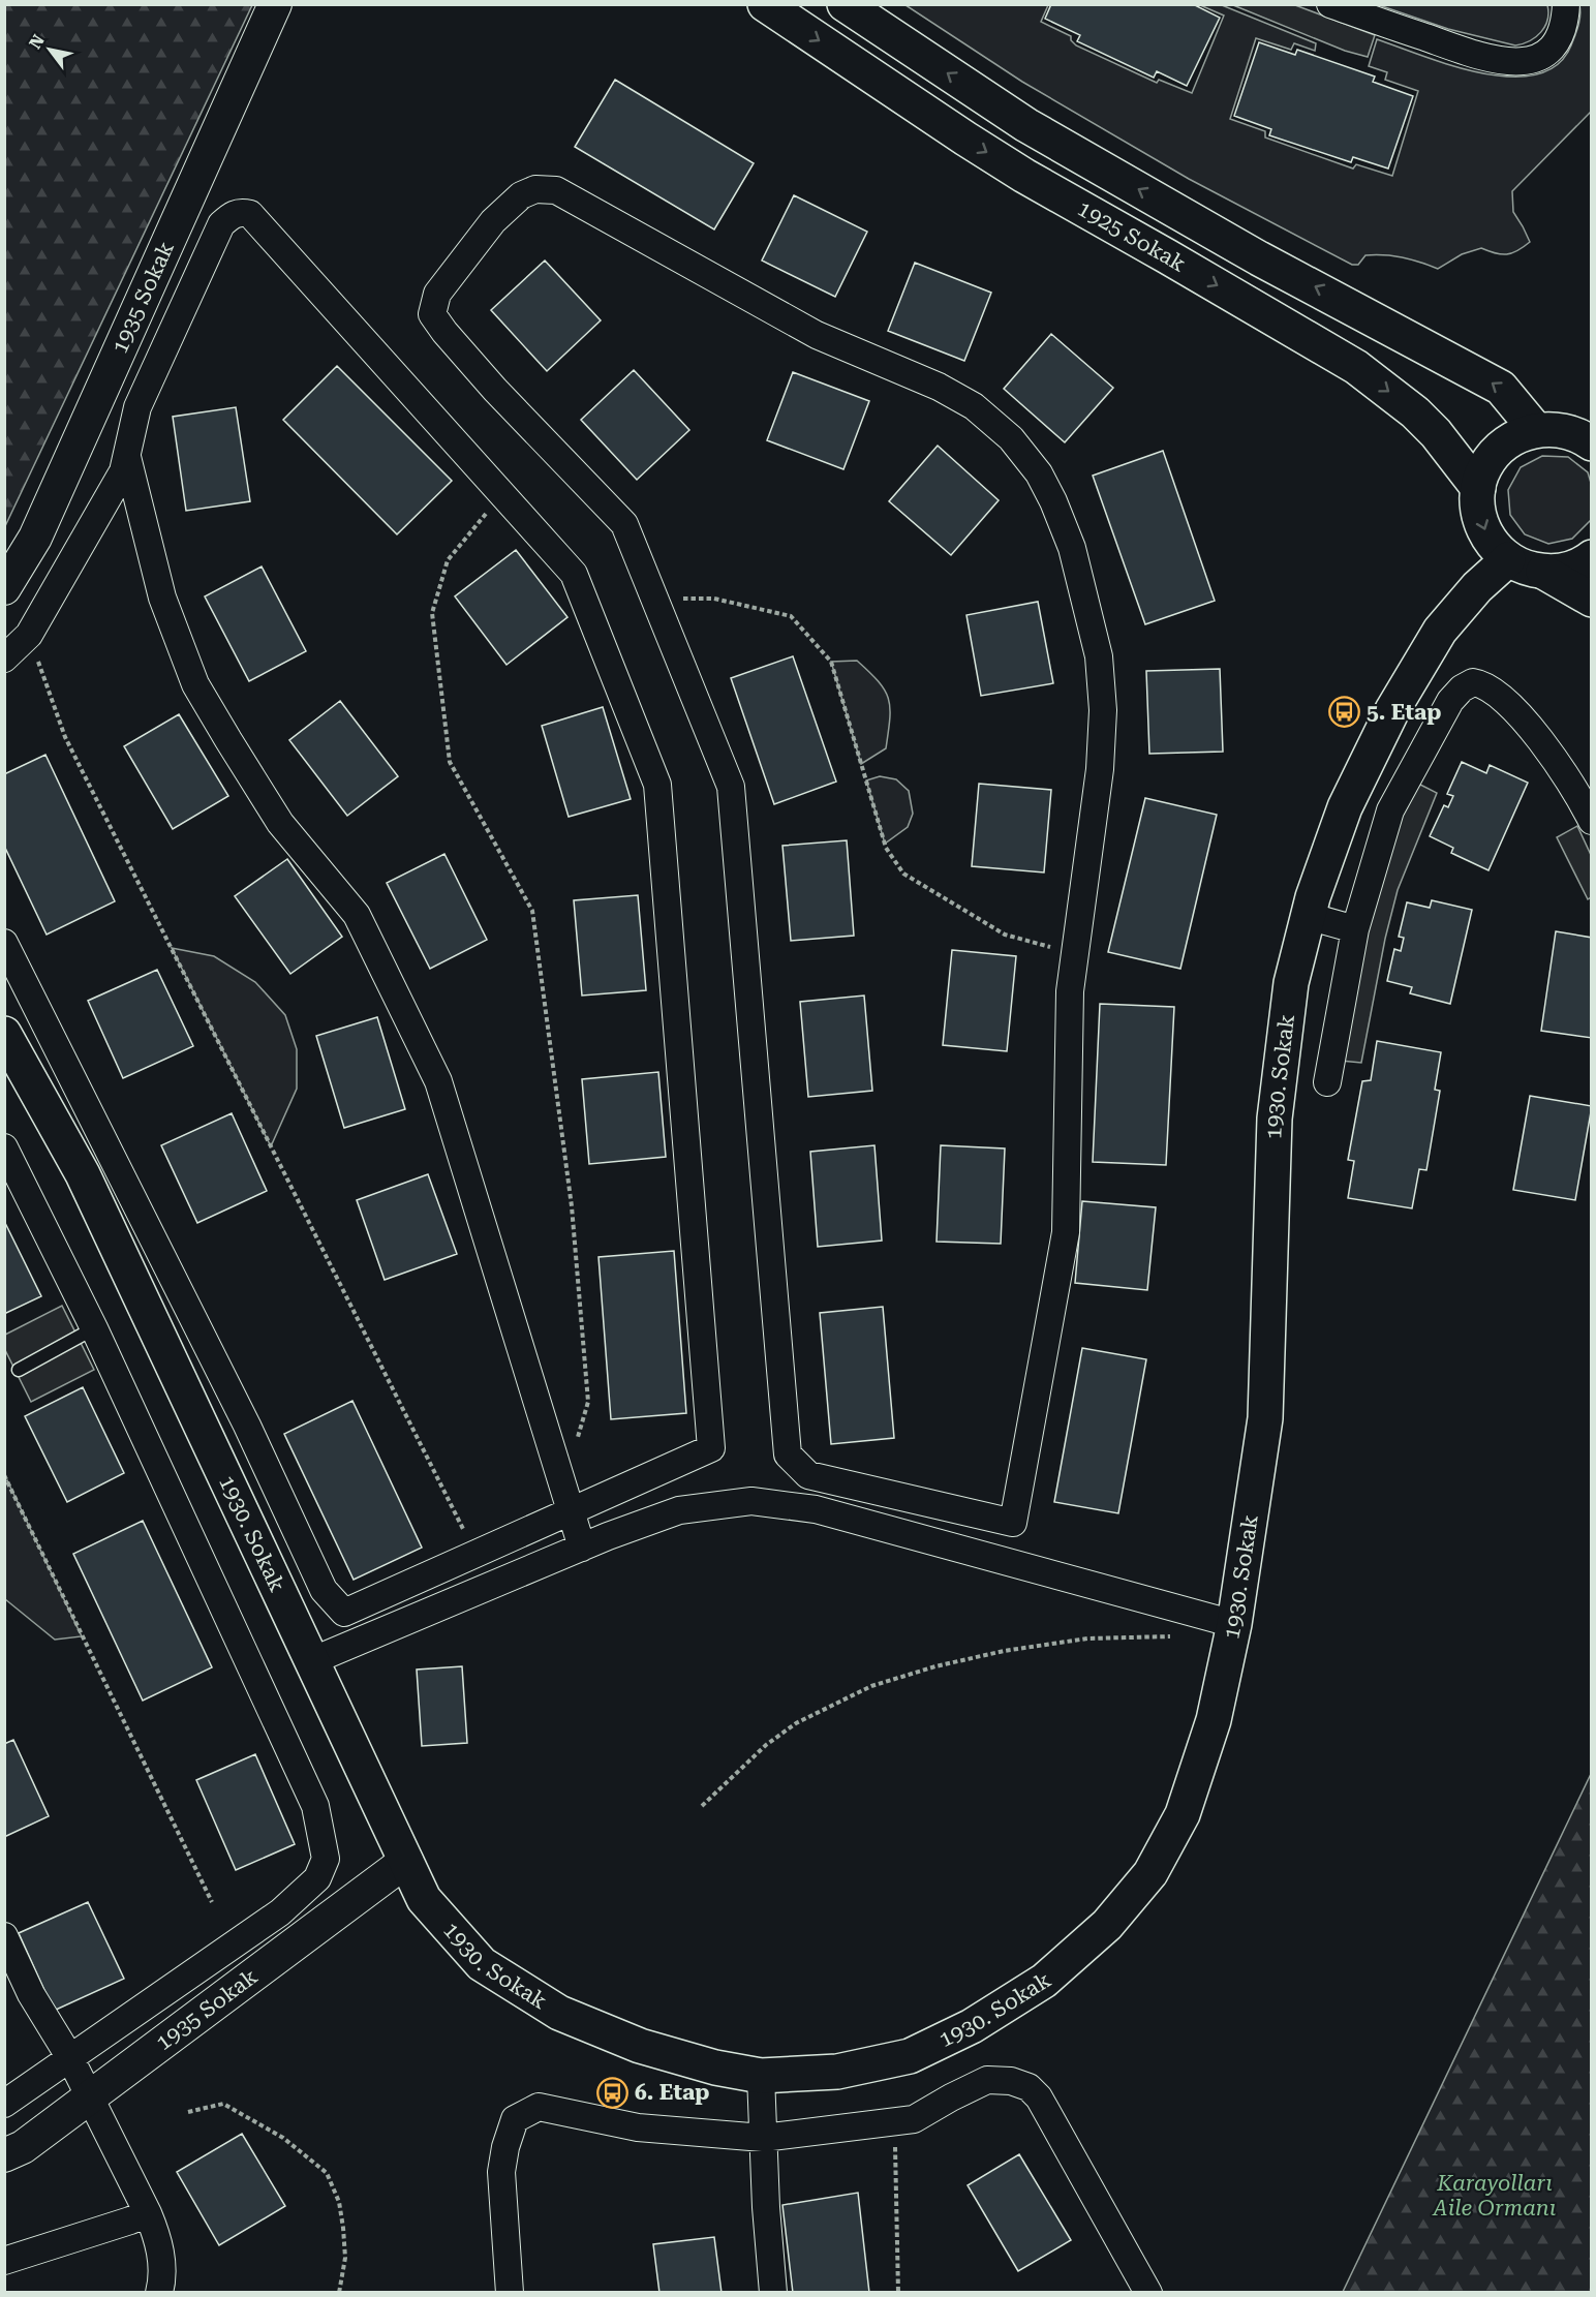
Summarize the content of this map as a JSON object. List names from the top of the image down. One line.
{"streets":{"main road":["1925 Sokak","1930. Sokak"],"street":["1935 Sokak"]},"crossings":[["1935 Sokak","1930. Sokak"]],"parks":["Karayolları Aile Ormanı"],"places":{"bus stop":["5. Etap","6. Etap"]},"north":"top left"}
